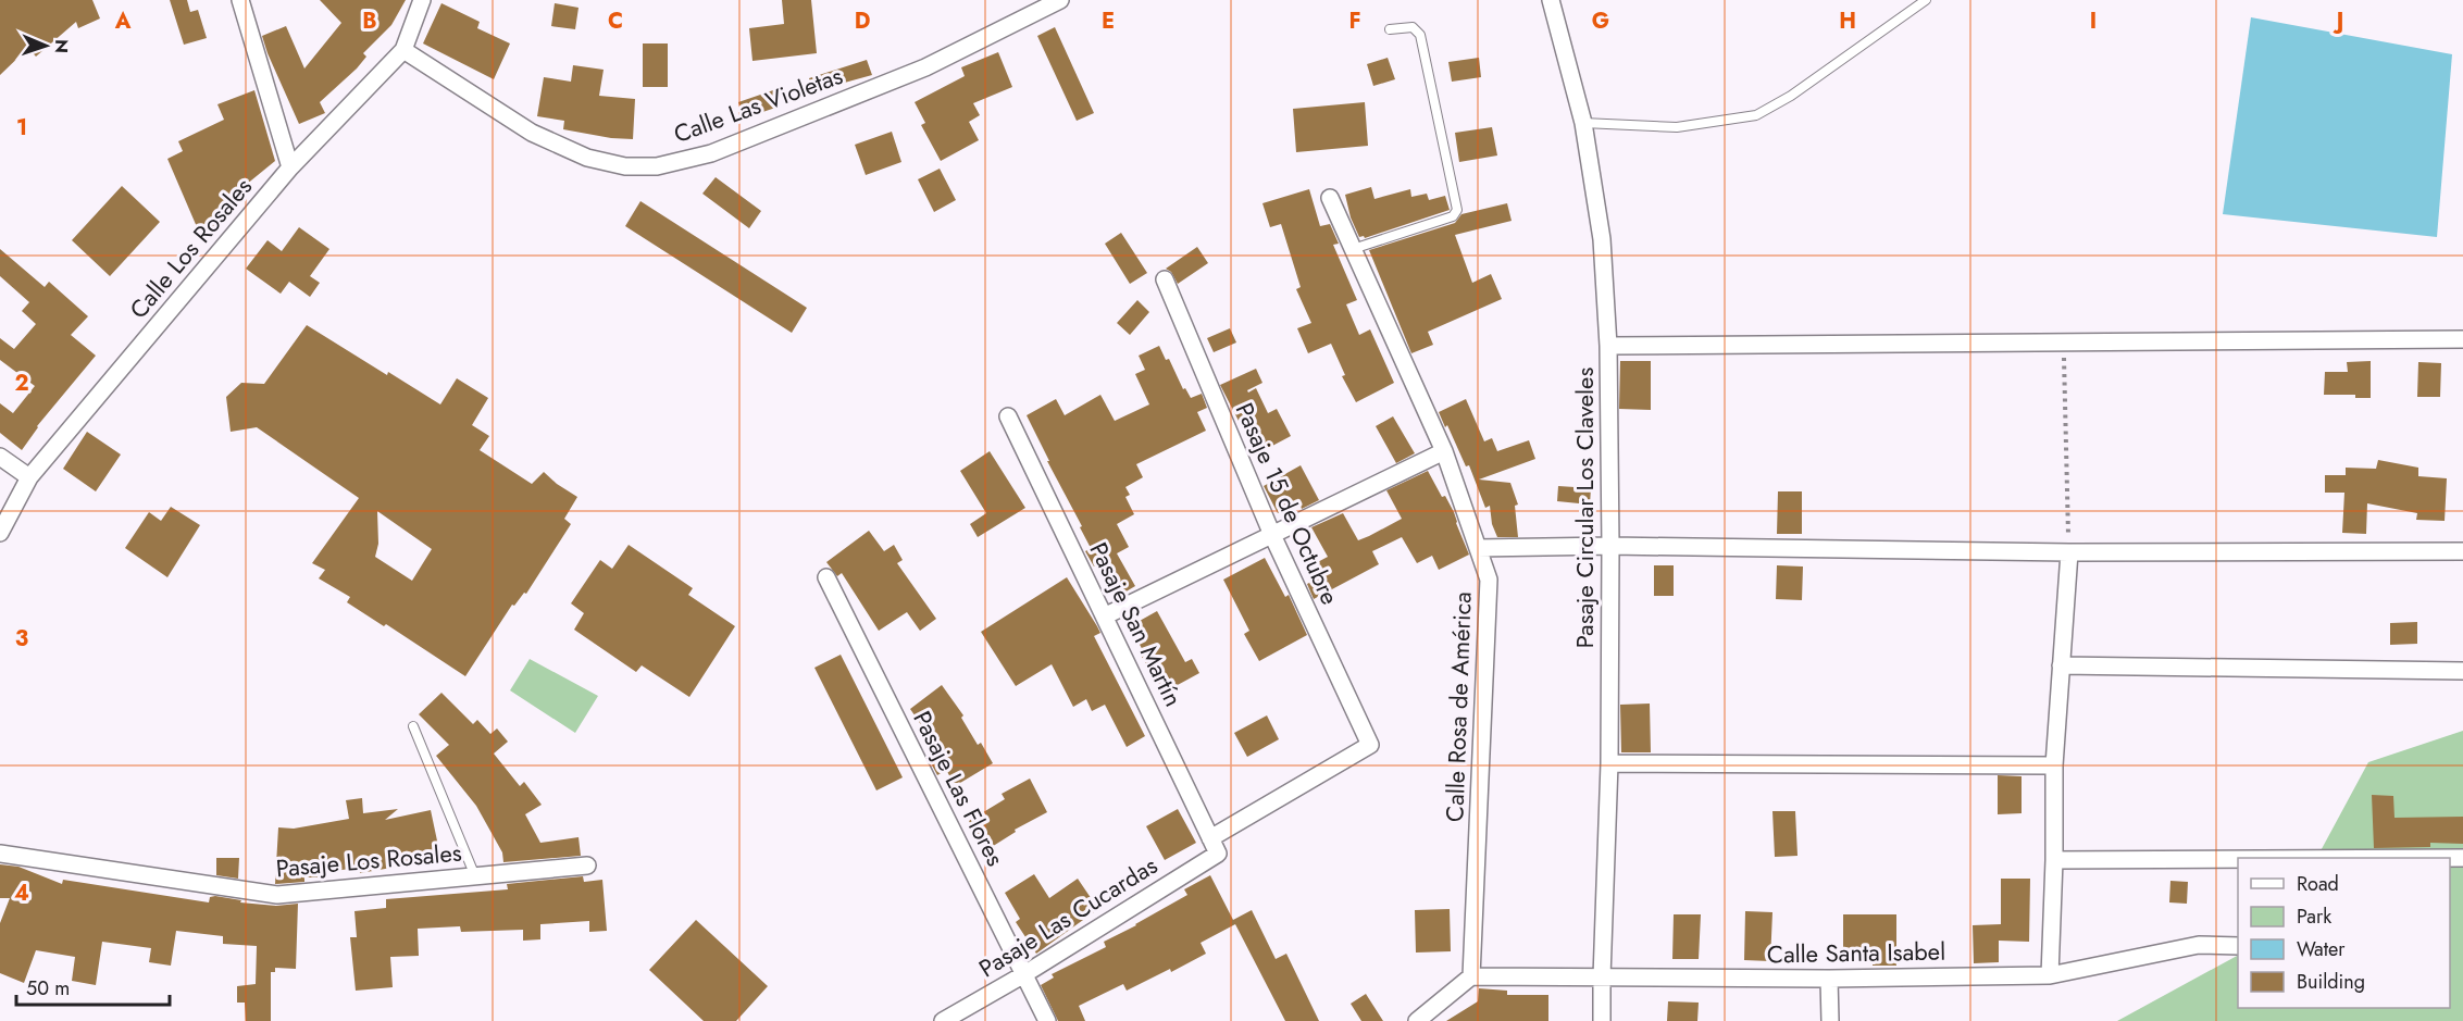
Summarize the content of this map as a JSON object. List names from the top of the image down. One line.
{"streets":{"street":["Calle Las Violetas","Calle Los Rosales","Pasaje 15 de Octubre","Pasaje Circular Los Claveles","Pasaje San Martín","Calle Rosa de América","Pasaje Las Flores","Pasaje Los Rosales","Pasaje Las Cucardas","Calle Santa Isabel"]},"crossings":[["Calle Las Violetas","Calle Los Rosales"],["Pasaje 15 de Octubre","Pasaje Las Cucardas"],["Pasaje Circular Los Claveles","Calle Santa Isabel"],["Pasaje San Martín","Pasaje Las Cucardas"],["Calle Rosa de América","Calle Santa Isabel"],["Pasaje Las Flores","Pasaje Las Cucardas"]],"legend":["Road","Park","Water","Building"],"scale_bar":"50 m","north":"right","grid":{"columns":["A","B","C","D","E","F","G","H","I","J"],"rows":["1","2","3","4"]}}
